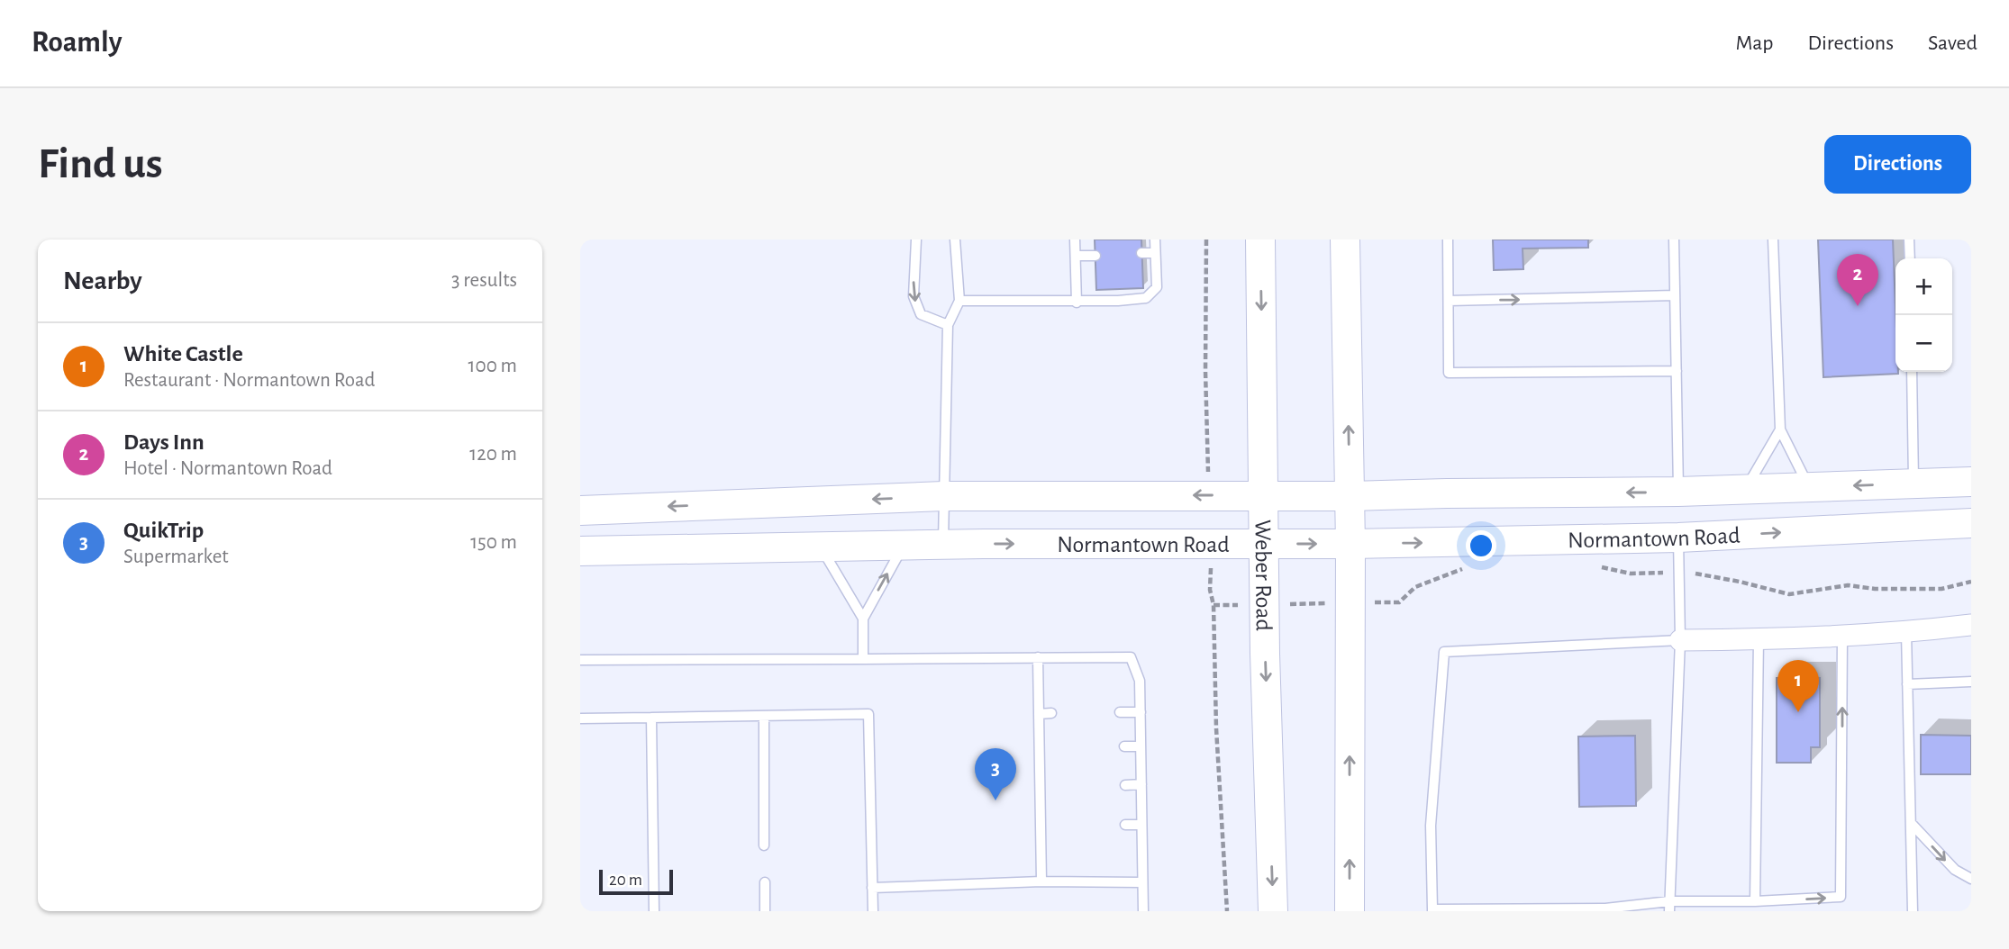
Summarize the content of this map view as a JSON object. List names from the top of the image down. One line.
{"streets":{"street":["Normantown Road","Weber Road"]},"crossings":[["Normantown Road","Weber Road"]],"scale_bar":"20 m","page":{"header":"Roamly","nav":["Map","Directions","Saved"],"buttons":"Directions","title":"Find us","heading":["Nearby","3 results"],"pins":["2","1","3"],"map_buttons":["+","−"],"list":[{"mark":"1","name":"White Castle","note":"Restaurant · Normantown Road","value":"100 m"},{"mark":"2","name":"Days Inn","note":"Hotel · Normantown Road","value":"120 m"},{"mark":"3","name":"QuikTrip","note":"Supermarket","value":"150 m"}],"scale":"20 m"}}
